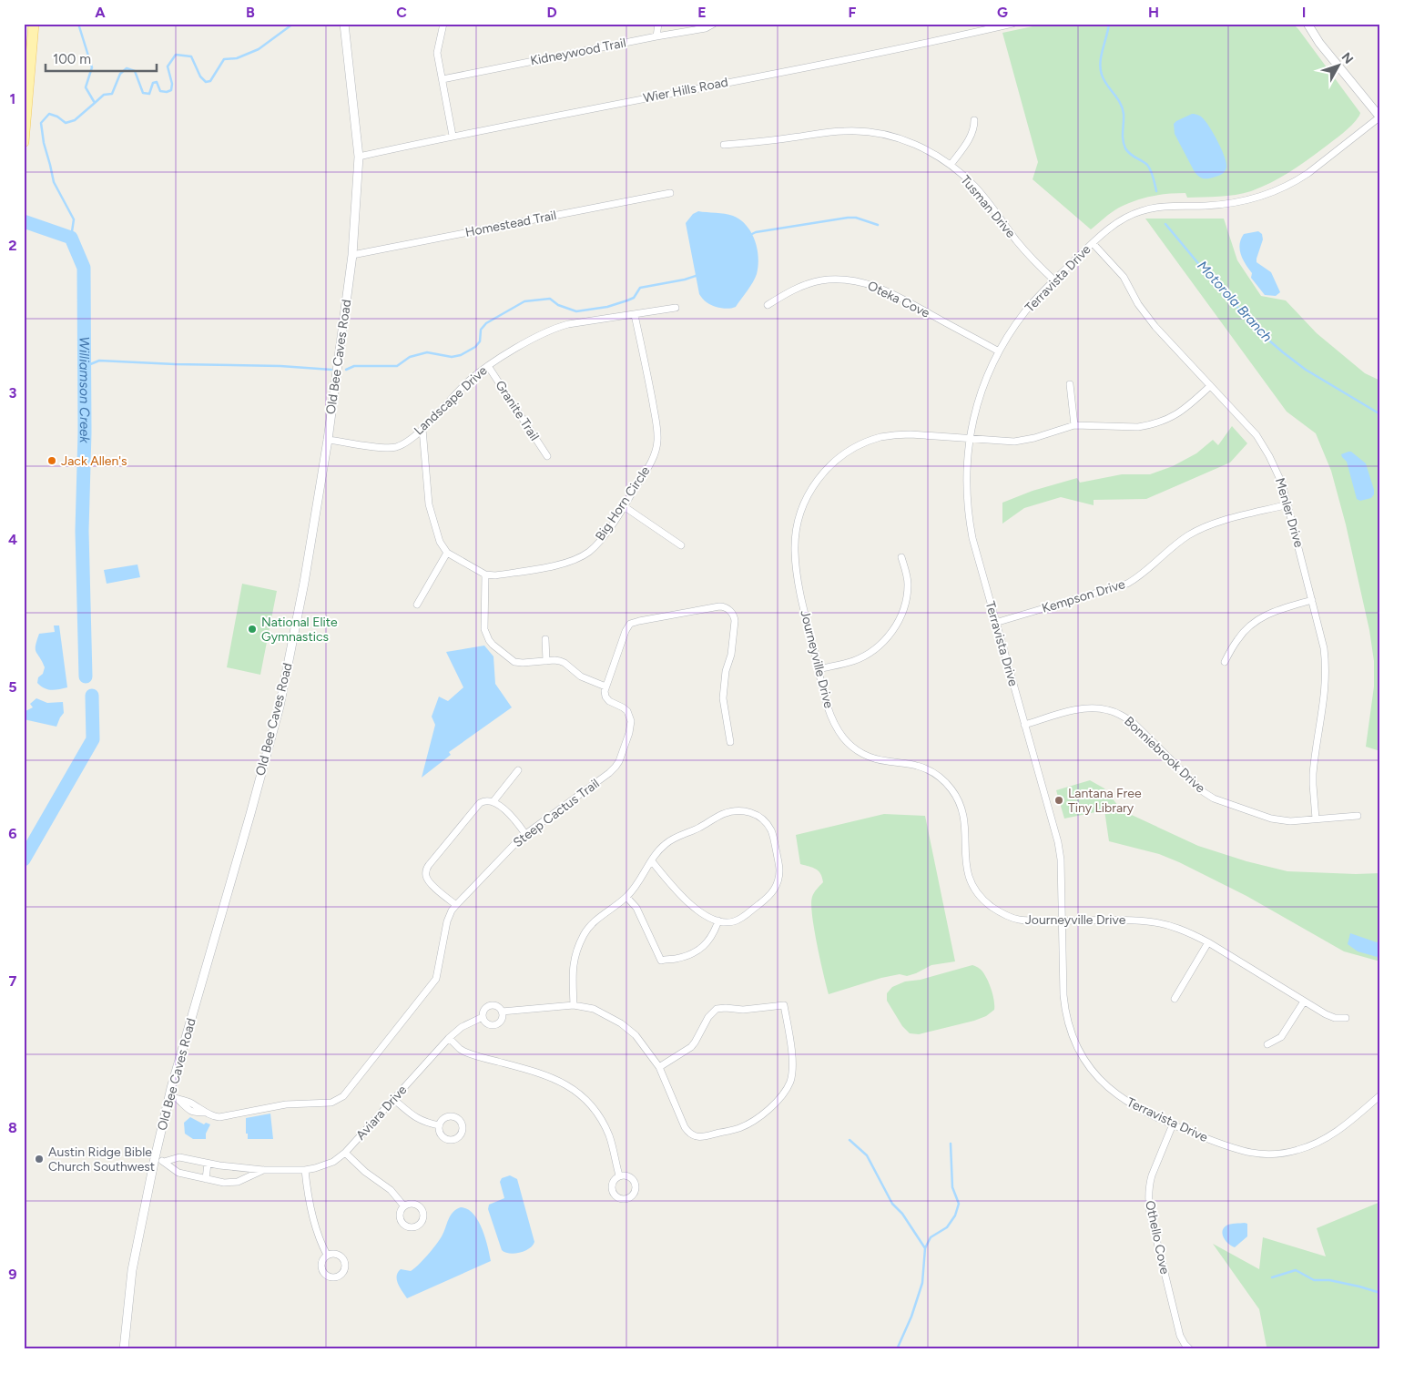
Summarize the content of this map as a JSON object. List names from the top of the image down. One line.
{"streets":{"street":["Kidneywood Trail","Wier Hills Road","Tusman Drive","Homestead Trail","Terravista Drive","Oteka Cove","Old Bee Caves Road","Landscape Drive","Granite Trail","Big Horn Circle","Menler Drive","Kempson Drive","Journeyville Drive","Bonniebrook Drive","Steep Cactus Trail","Aviara Drive","Othello Cove"]},"crossings":[["Wier Hills Road","Old Bee Caves Road"],["Tusman Drive","Terravista Drive"],["Homestead Trail","Old Bee Caves Road"],["Terravista Drive","Oteka Cove"],["Terravista Drive","Menler Drive"],["Terravista Drive","Kempson Drive"],["Terravista Drive","Journeyville Drive"],["Terravista Drive","Bonniebrook Drive"],["Terravista Drive","Othello Cove"],["Old Bee Caves Road","Landscape Drive"],["Old Bee Caves Road","Steep Cactus Trail"],["Old Bee Caves Road","Aviara Drive"],["Landscape Drive","Granite Trail"],["Landscape Drive","Big Horn Circle"],["Menler Drive","Kempson Drive"],["Menler Drive","Journeyville Drive"],["Menler Drive","Bonniebrook Drive"]],"water":["Motorola Branch","Williamson Creek"],"places":["Jack Allen's","National Elite Gymnastics","Lantana Free Tiny Library","Austin Ridge Bible Church Southwest"],"scale_bar":"100 m","north":"top right","grid":{"columns":["A","B","C","D","E","F","G","H","I"],"rows":["1","2","3","4","5","6","7","8","9"]}}
